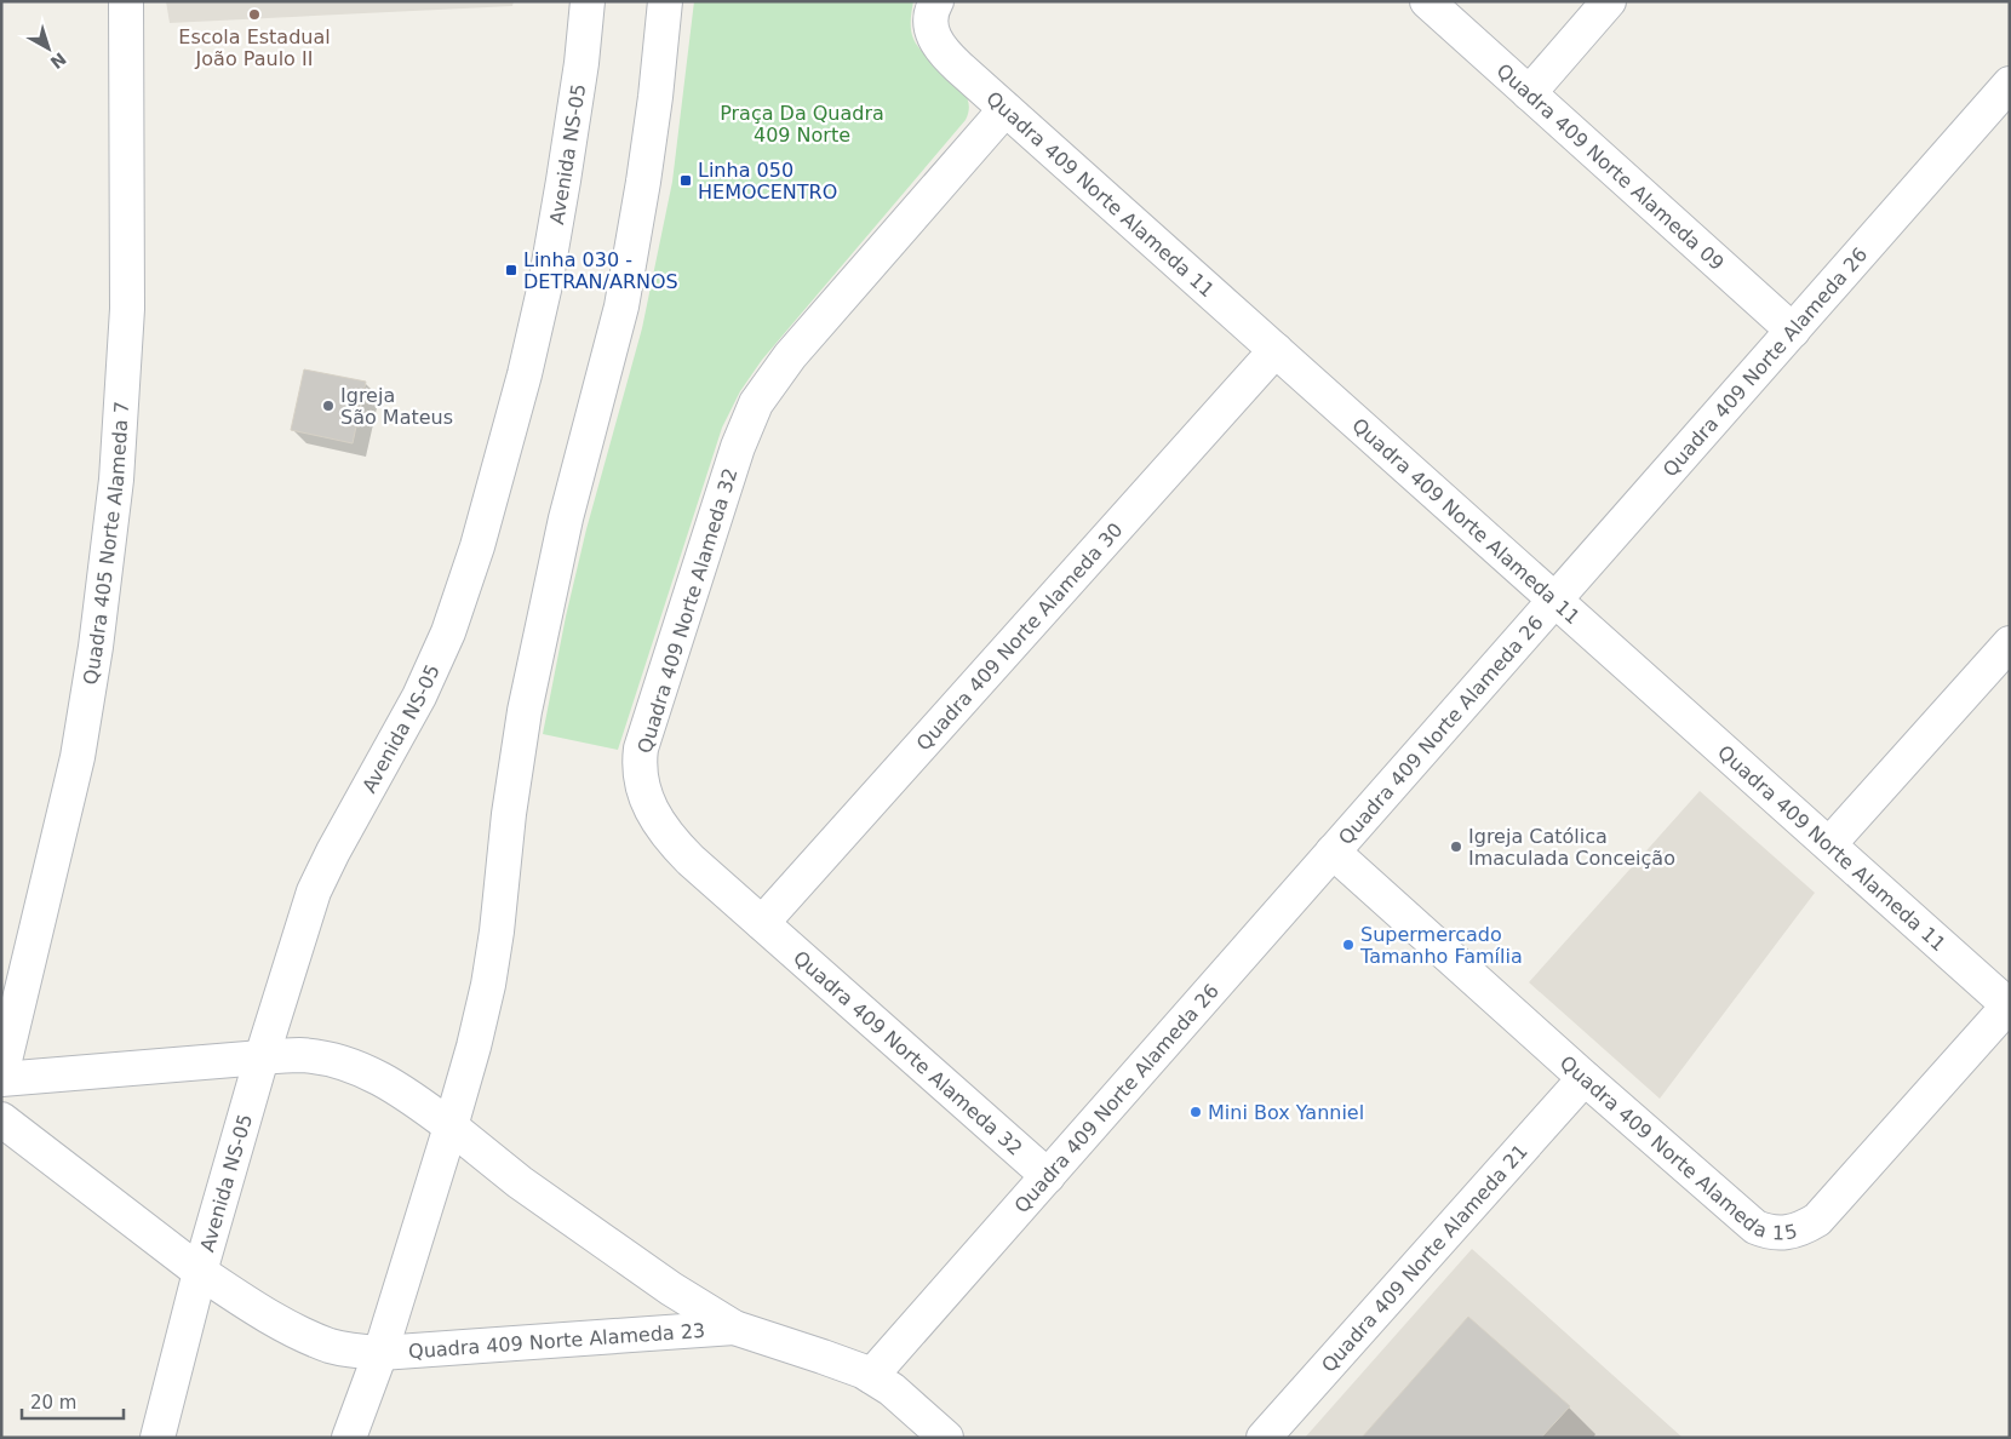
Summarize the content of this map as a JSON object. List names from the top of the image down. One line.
{"streets":{"street":["Avenida NS-05","Quadra 409 Norte Alameda 09","Quadra 409 Norte Alameda 11","Quadra 409 Norte Alameda 26","Quadra 405 Norte Alameda 7","Quadra 409 Norte Alameda 32","Quadra 409 Norte Alameda 30","Quadra 409 Norte Alameda 15","Quadra 409 Norte Alameda 21","Quadra 409 Norte Alameda 23"]},"crossings":[["Avenida NS-05","Quadra 409 Norte Alameda 23"],["Quadra 409 Norte Alameda 09","Quadra 409 Norte Alameda 26"],["Quadra 409 Norte Alameda 11","Quadra 409 Norte Alameda 26"],["Quadra 409 Norte Alameda 11","Quadra 409 Norte Alameda 32"],["Quadra 409 Norte Alameda 11","Quadra 409 Norte Alameda 30"],["Quadra 409 Norte Alameda 11","Quadra 409 Norte Alameda 15"],["Quadra 409 Norte Alameda 26","Quadra 409 Norte Alameda 32"],["Quadra 409 Norte Alameda 26","Quadra 409 Norte Alameda 15"],["Quadra 409 Norte Alameda 26","Quadra 409 Norte Alameda 23"],["Quadra 405 Norte Alameda 7","Quadra 409 Norte Alameda 23"],["Quadra 409 Norte Alameda 32","Quadra 409 Norte Alameda 30"],["Quadra 409 Norte Alameda 15","Quadra 409 Norte Alameda 21"]],"parks":["Praça Da Quadra 409 Norte"],"places":{"other":["Escola Estadual João Paulo II","Igreja São Mateus","Igreja Católica Imaculada Conceição","Supermercado Tamanho Família","Mini Box Yanniel"],"transit":["Linha 050 HEMOCENTRO","Linha 030 - DETRAN/ARNOS"]},"scale_bar":"20 m","north":"bottom right"}
